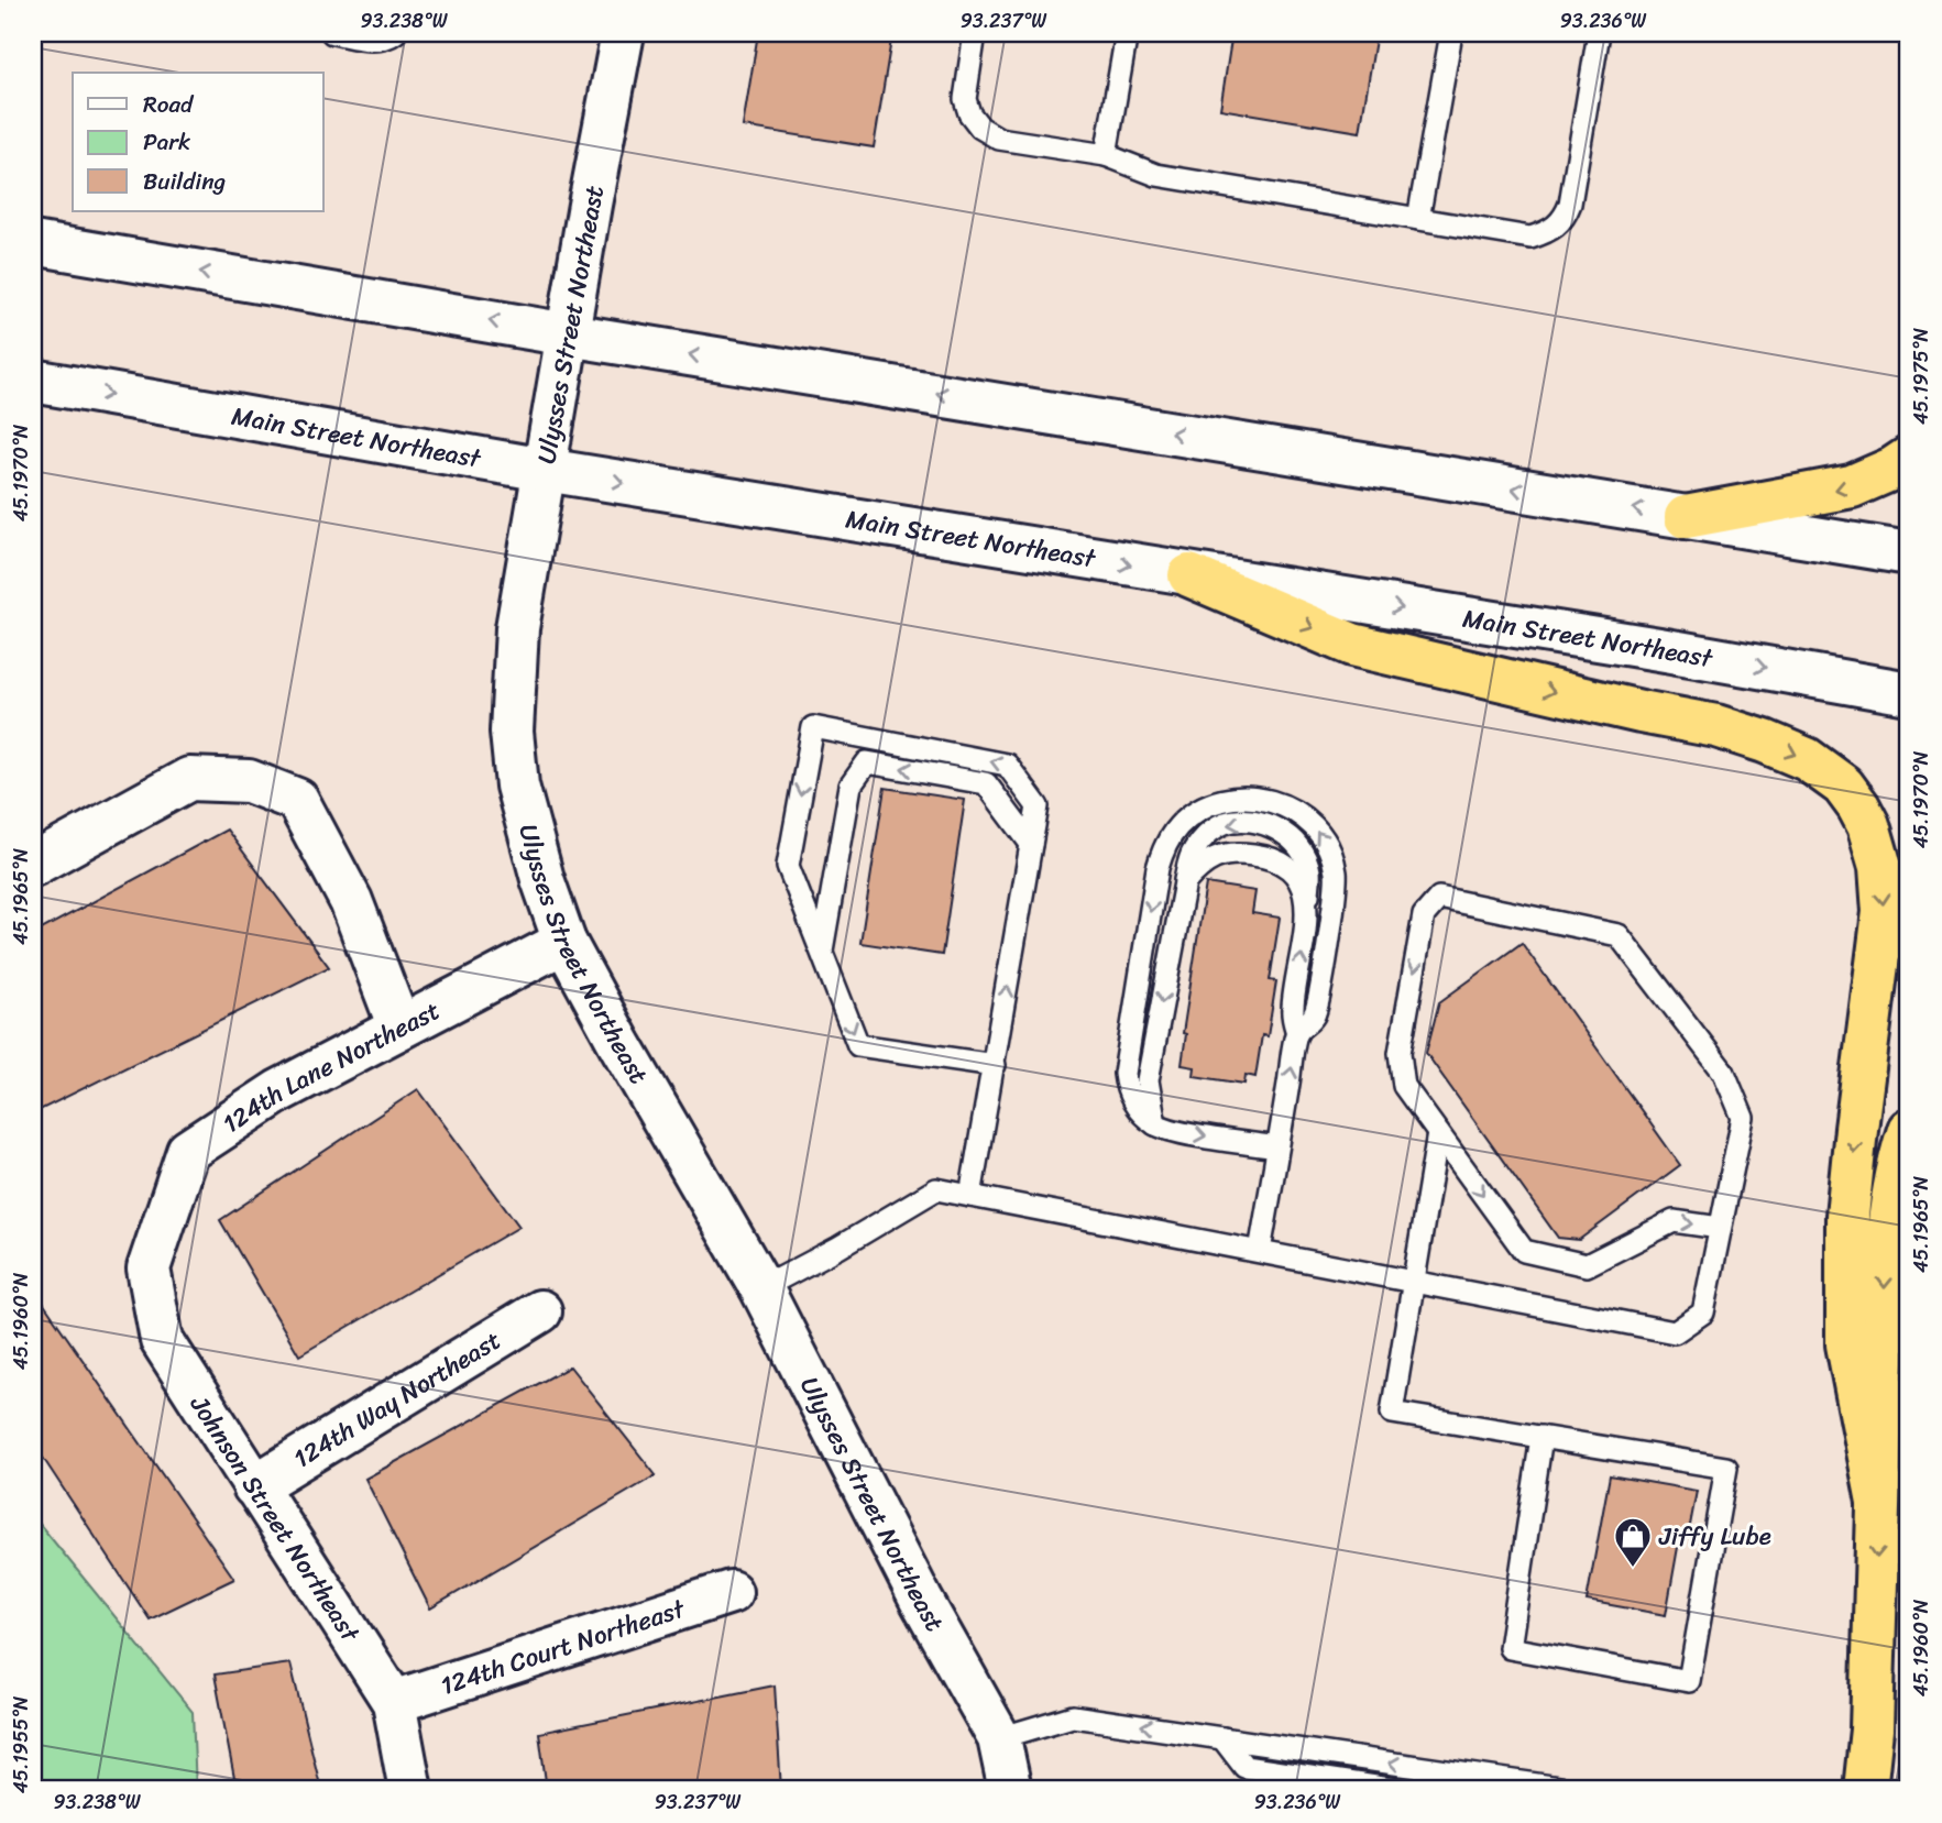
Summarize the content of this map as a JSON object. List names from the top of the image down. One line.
{"streets":{"street":["Ulysses Street Northeast","Main Street Northeast","124th Lane Northeast","124th Way Northeast","Johnson Street Northeast","124th Court Northeast"]},"crossings":[["Ulysses Street Northeast","Main Street Northeast"],["Ulysses Street Northeast","124th Lane Northeast"],["124th Lane Northeast","Johnson Street Northeast"],["124th Way Northeast","Johnson Street Northeast"],["Johnson Street Northeast","124th Court Northeast"]],"places":{"shop":["Jiffy Lube"]},"legend":["Road","Park","Building"],"coordinates":["93.238°W","93.237°W","93.236°W","45.1975°N","45.1970°N","45.1965°N","45.1960°N","45.1955°N"]}
